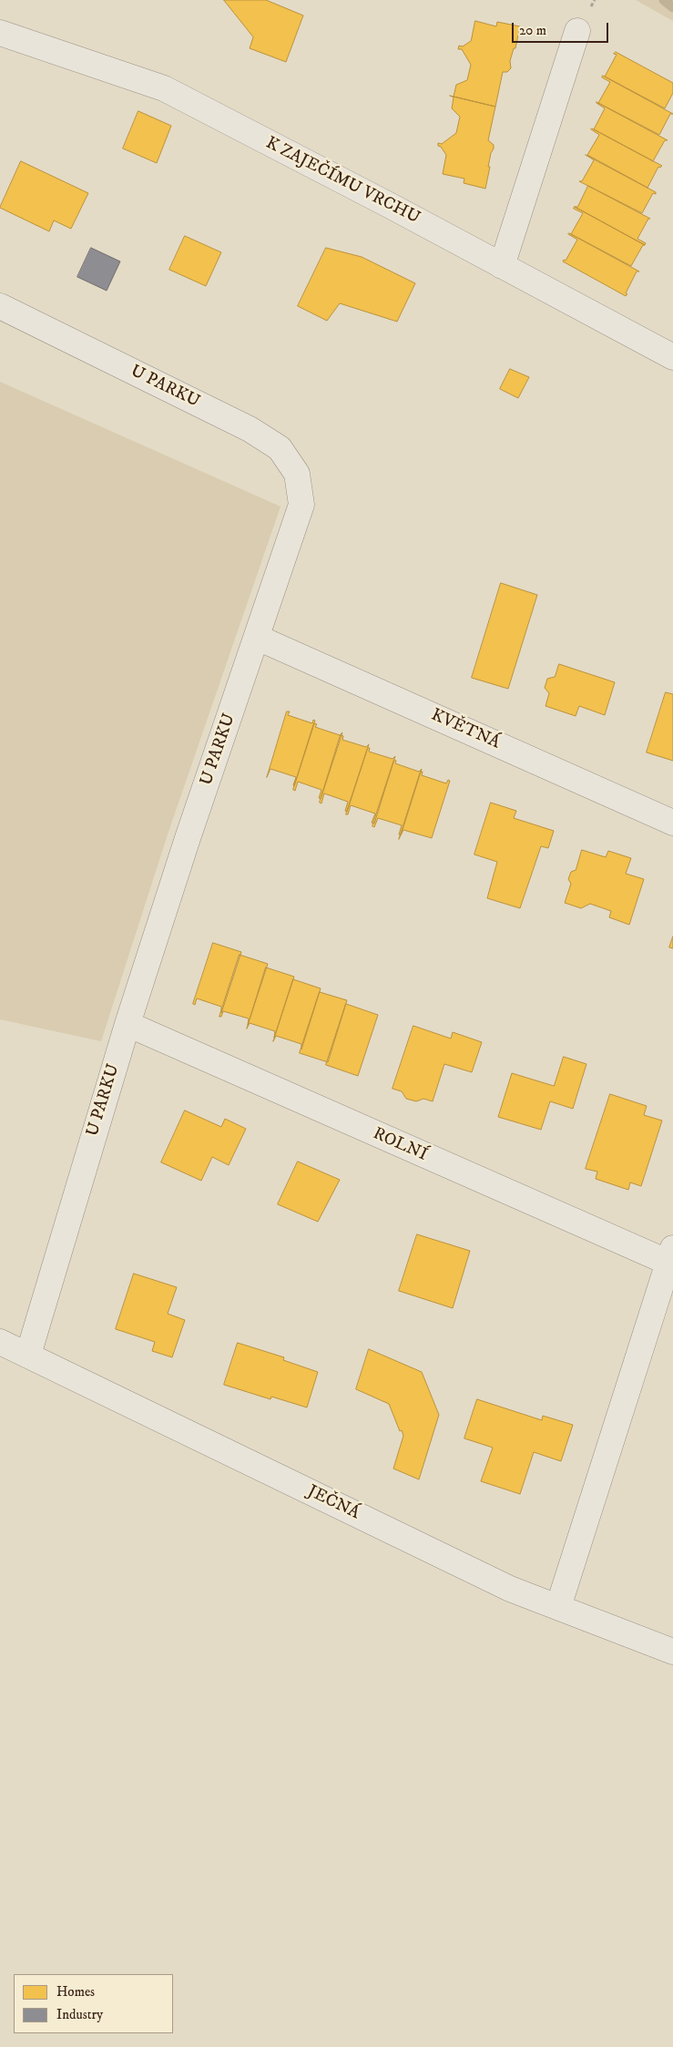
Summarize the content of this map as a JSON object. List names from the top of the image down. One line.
{"streets":{"street":["K ZAJEČÍMU VRCHU","U PARKU","KVĚTNÁ","ROLNÍ","JEČNÁ"]},"crossings":[["U PARKU","KVĚTNÁ"],["U PARKU","ROLNÍ"],["U PARKU","JEČNÁ"]],"legend":["Homes","Industry"],"scale_bar":"20 m"}
